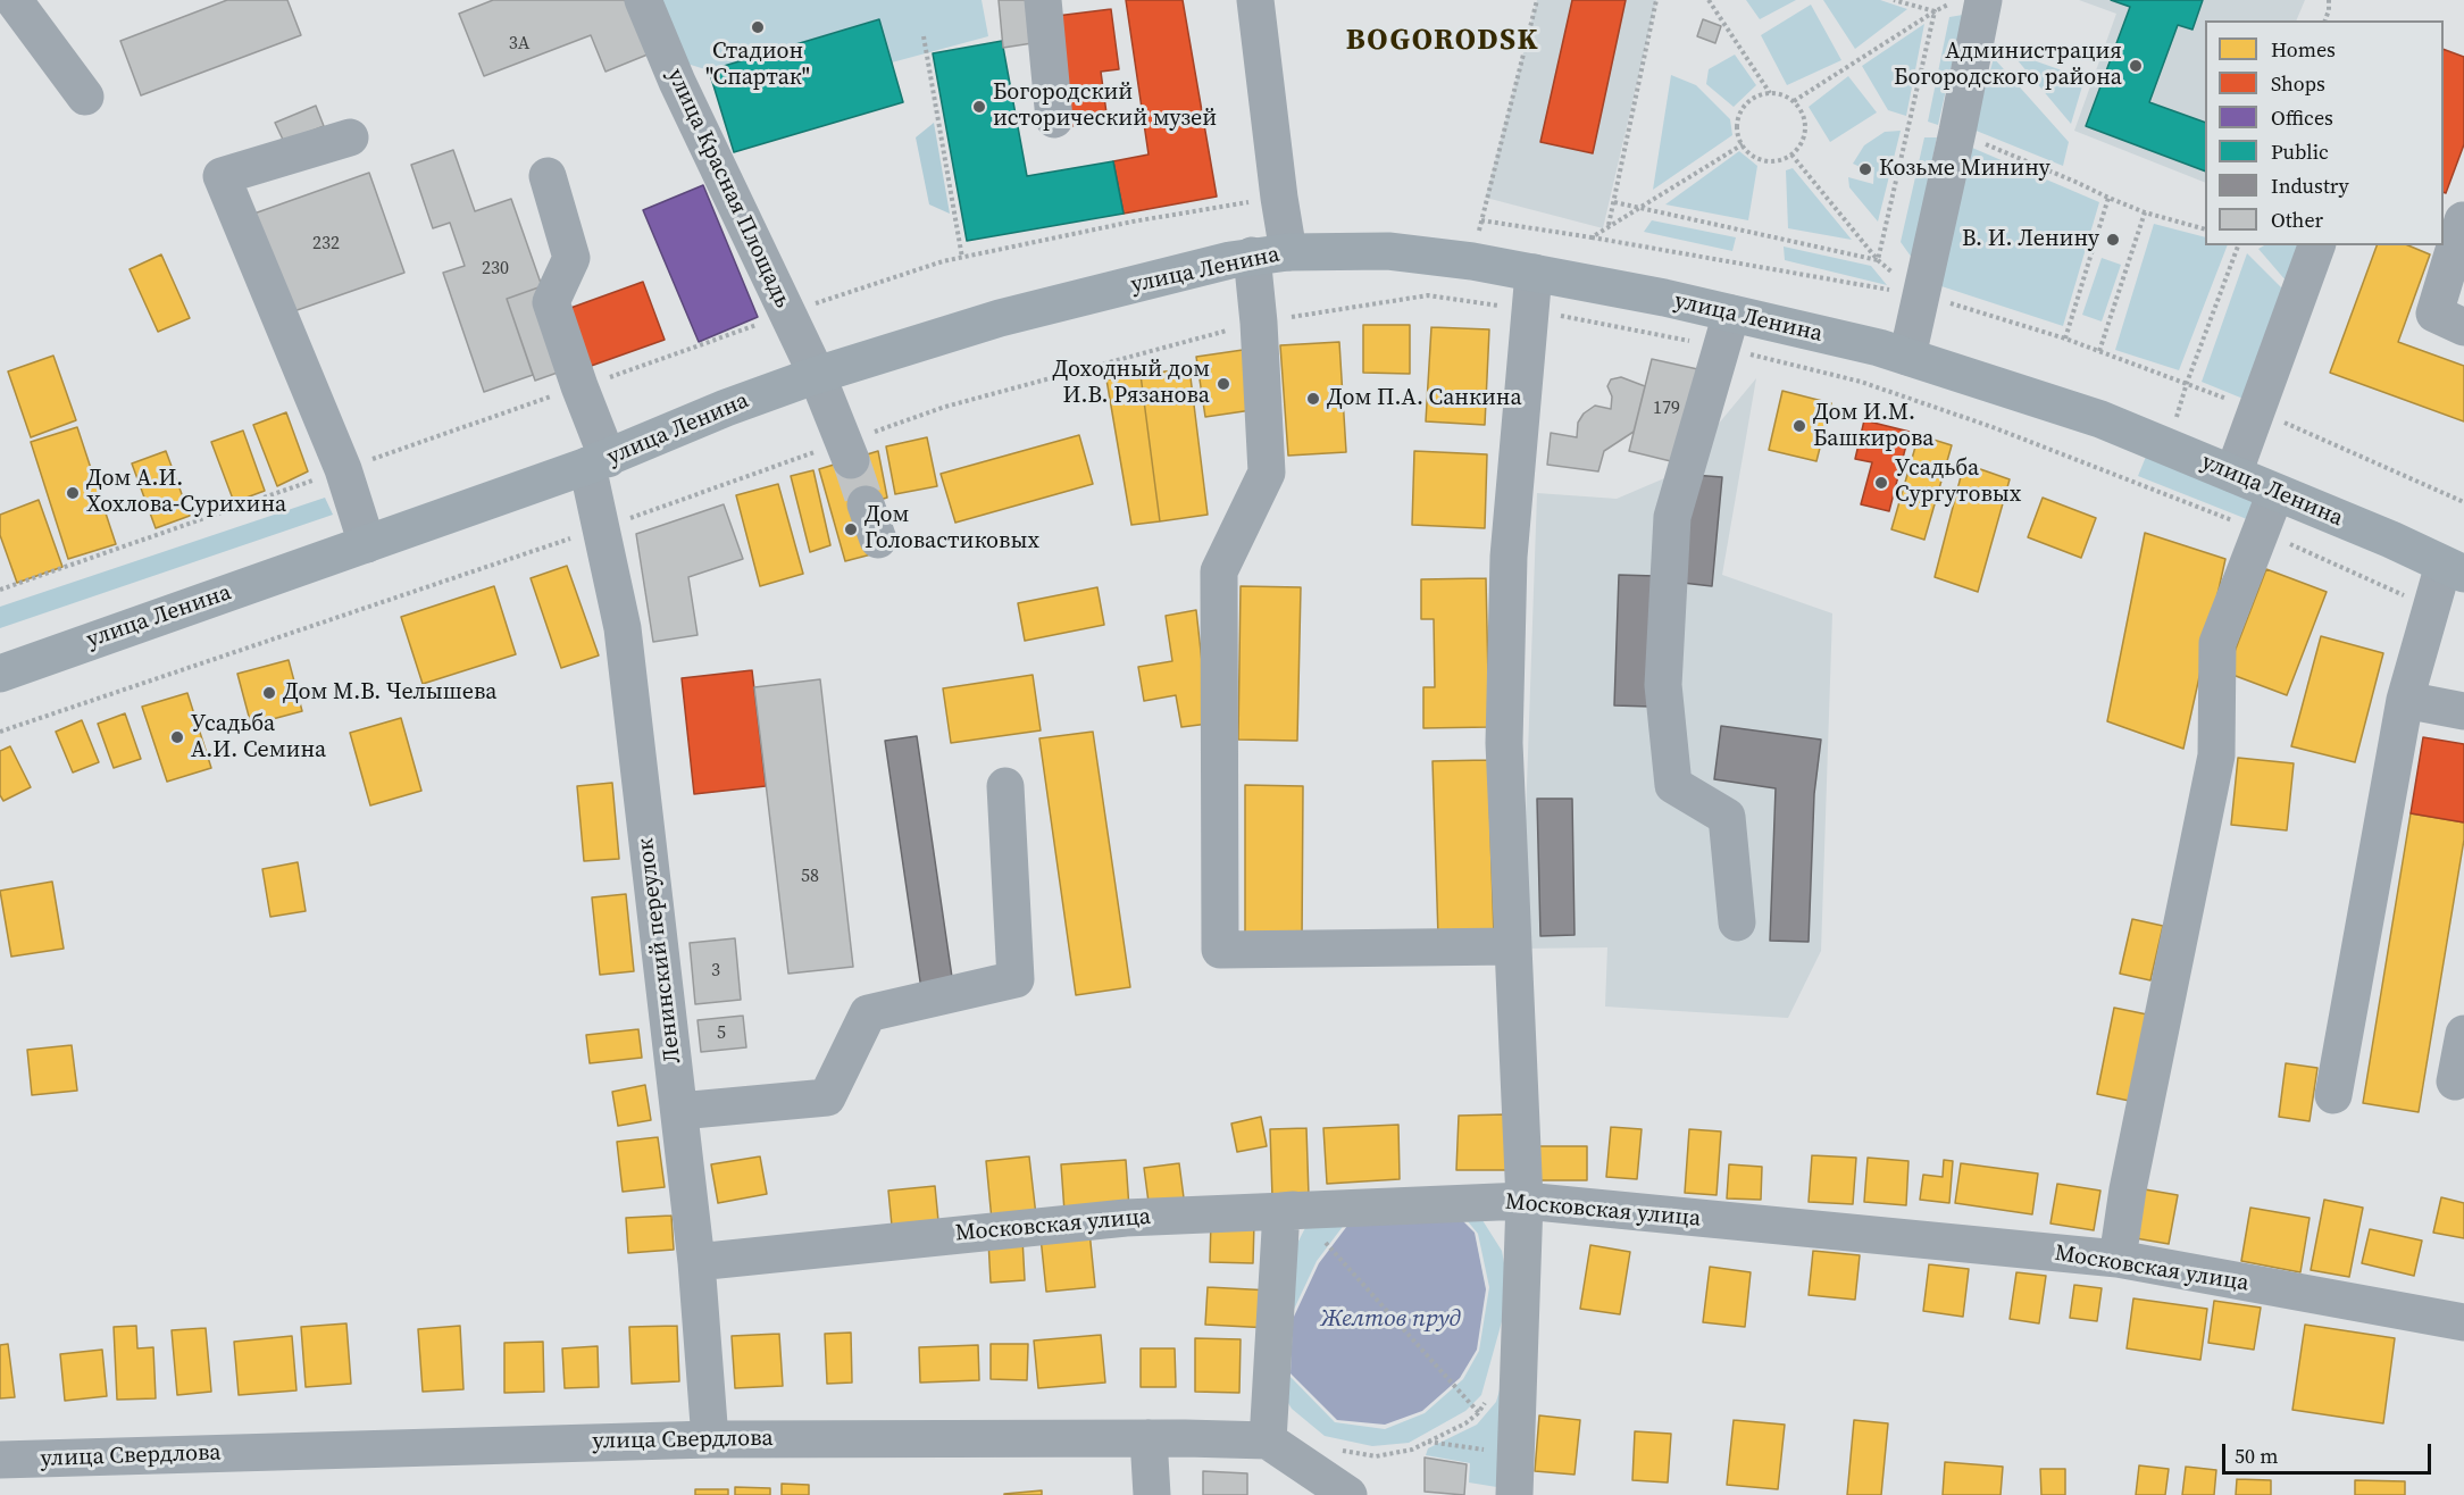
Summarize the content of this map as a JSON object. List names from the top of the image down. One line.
{"streets":{"main road":["улица Ленина"],"street":["улица Красная Площадь","Ленинский переулок","Московская улица","улица Свердлова"]},"crossings":[["улица Красная Площадь","улица Ленина"],["улица Ленина","Ленинский переулок"],["Ленинский переулок","Московская улица"],["Ленинский переулок","улица Свердлова"]],"districts":["BOGORODSK"],"water":["Желтов пруд"],"places":["Стадион \"Спартак\"","Администрация Богородского района","Богородский исторический музей","Козьме Минину","В. И. Ленину","Доходный дом И.В. Рязанова","Дом П.А. Санкина","Дом И.М. Башкирова","Усадьба Сургутовых","Дом А.И. Хохлова-Сурихина","Дом Головастиковых","Дом М.В. Челышева","Усадьба А.И. Семина"],"house_numbers":["3А","232","230","179","58","3","5"],"legend":["Homes","Shops","Offices","Public","Industry","Other"],"scale_bar":"50 m"}
